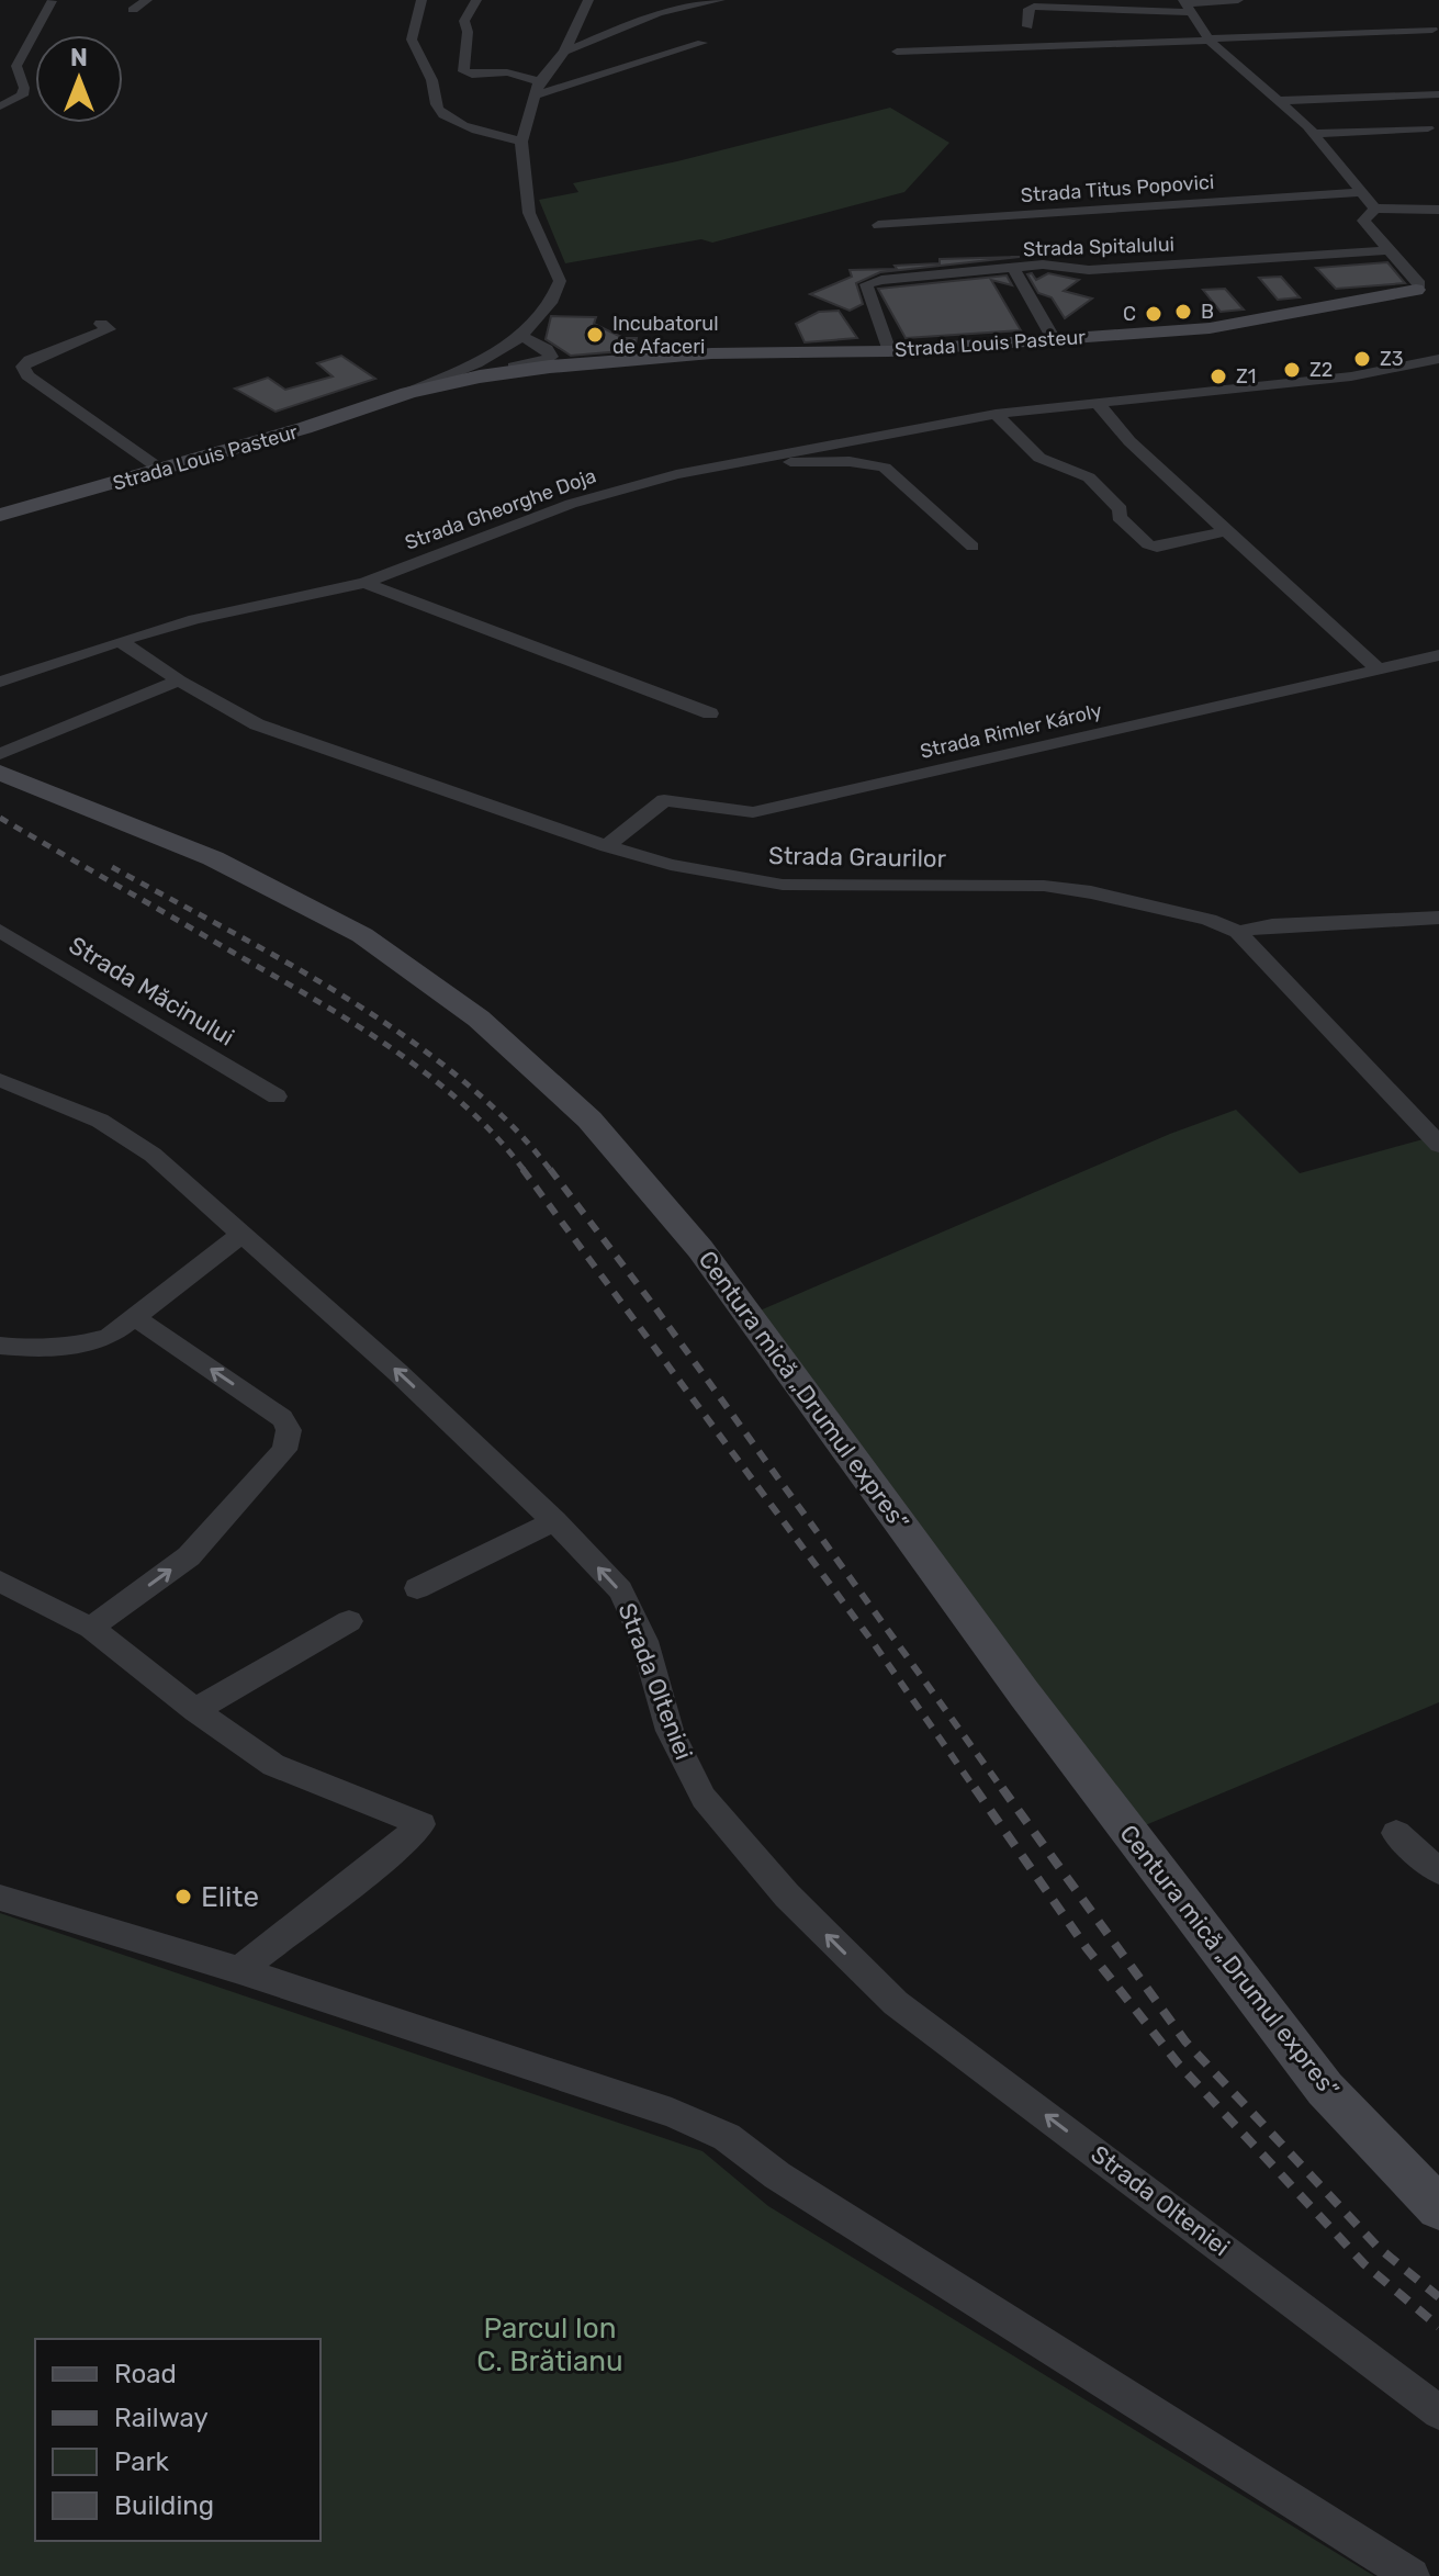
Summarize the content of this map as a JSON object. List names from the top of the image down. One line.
{"streets":{"main road":["Strada Louis Pasteur","Centura mică „Drumul expres”"],"street":["Strada Titus Popovici","Strada Spitalului","Strada Gheorghe Doja","Strada Rimler Károly","Strada Graurilor","Strada Măcinului","Strada Olteniei"]},"crossings":[["Strada Spitalului","Strada Louis Pasteur"],["Strada Gheorghe Doja","Strada Graurilor"],["Strada Rimler Károly","Strada Graurilor"]],"parks":["Parcul Ion C. Brătianu"],"places":["B","C","Incubatorul de Afaceri","Z3","Z2","Z1","Elite"],"legend":["Road","Railway","Park","Building"],"north":"top"}
